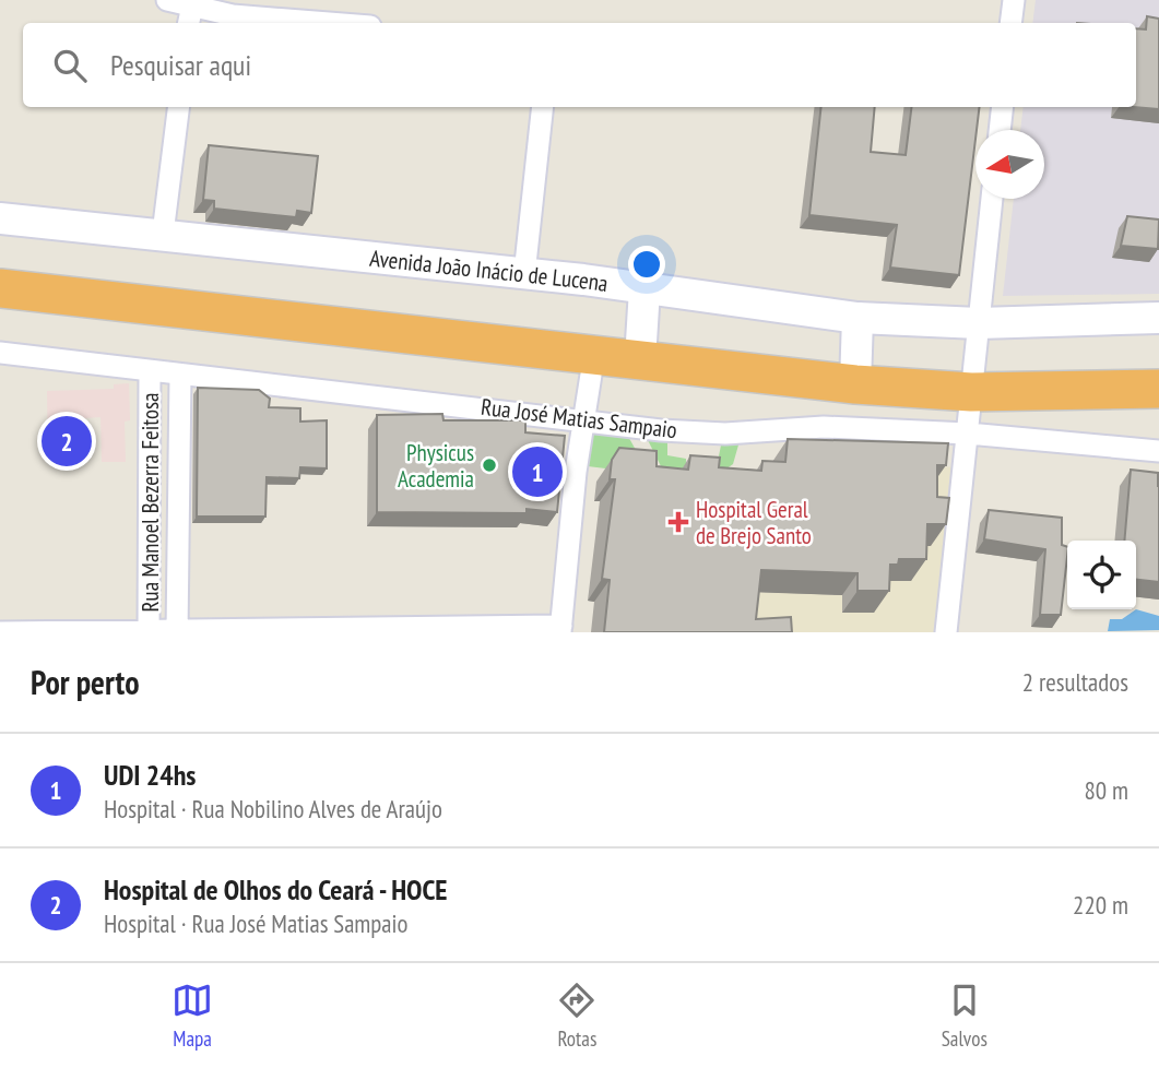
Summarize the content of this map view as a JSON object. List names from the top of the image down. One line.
{"streets":{"street":["Avenida João Inácio de Lucena","Rua José Matias Sampaio","Rua Manoel Bezerra Feitosa"]},"crossings":[["Rua José Matias Sampaio","Rua Manoel Bezerra Feitosa"]],"places":{"other":["Physicus Academia"],"health":["Hospital Geral de Brejo Santo"]},"north":"left","page":{"search":"Pesquisar aqui","pins":["2","1"],"heading":["Por perto","2 resultados"],"list":[{"mark":"1","name":"UDI 24hs","note":"Hospital · Rua Nobilino Alves de Araújo","value":"80 m"},{"mark":"2","name":"Hospital de Olhos do Ceará - HOCE","note":"Hospital · Rua José Matias Sampaio","value":"220 m"}],"nav":["Mapa","Rotas","Salvos"]}}
